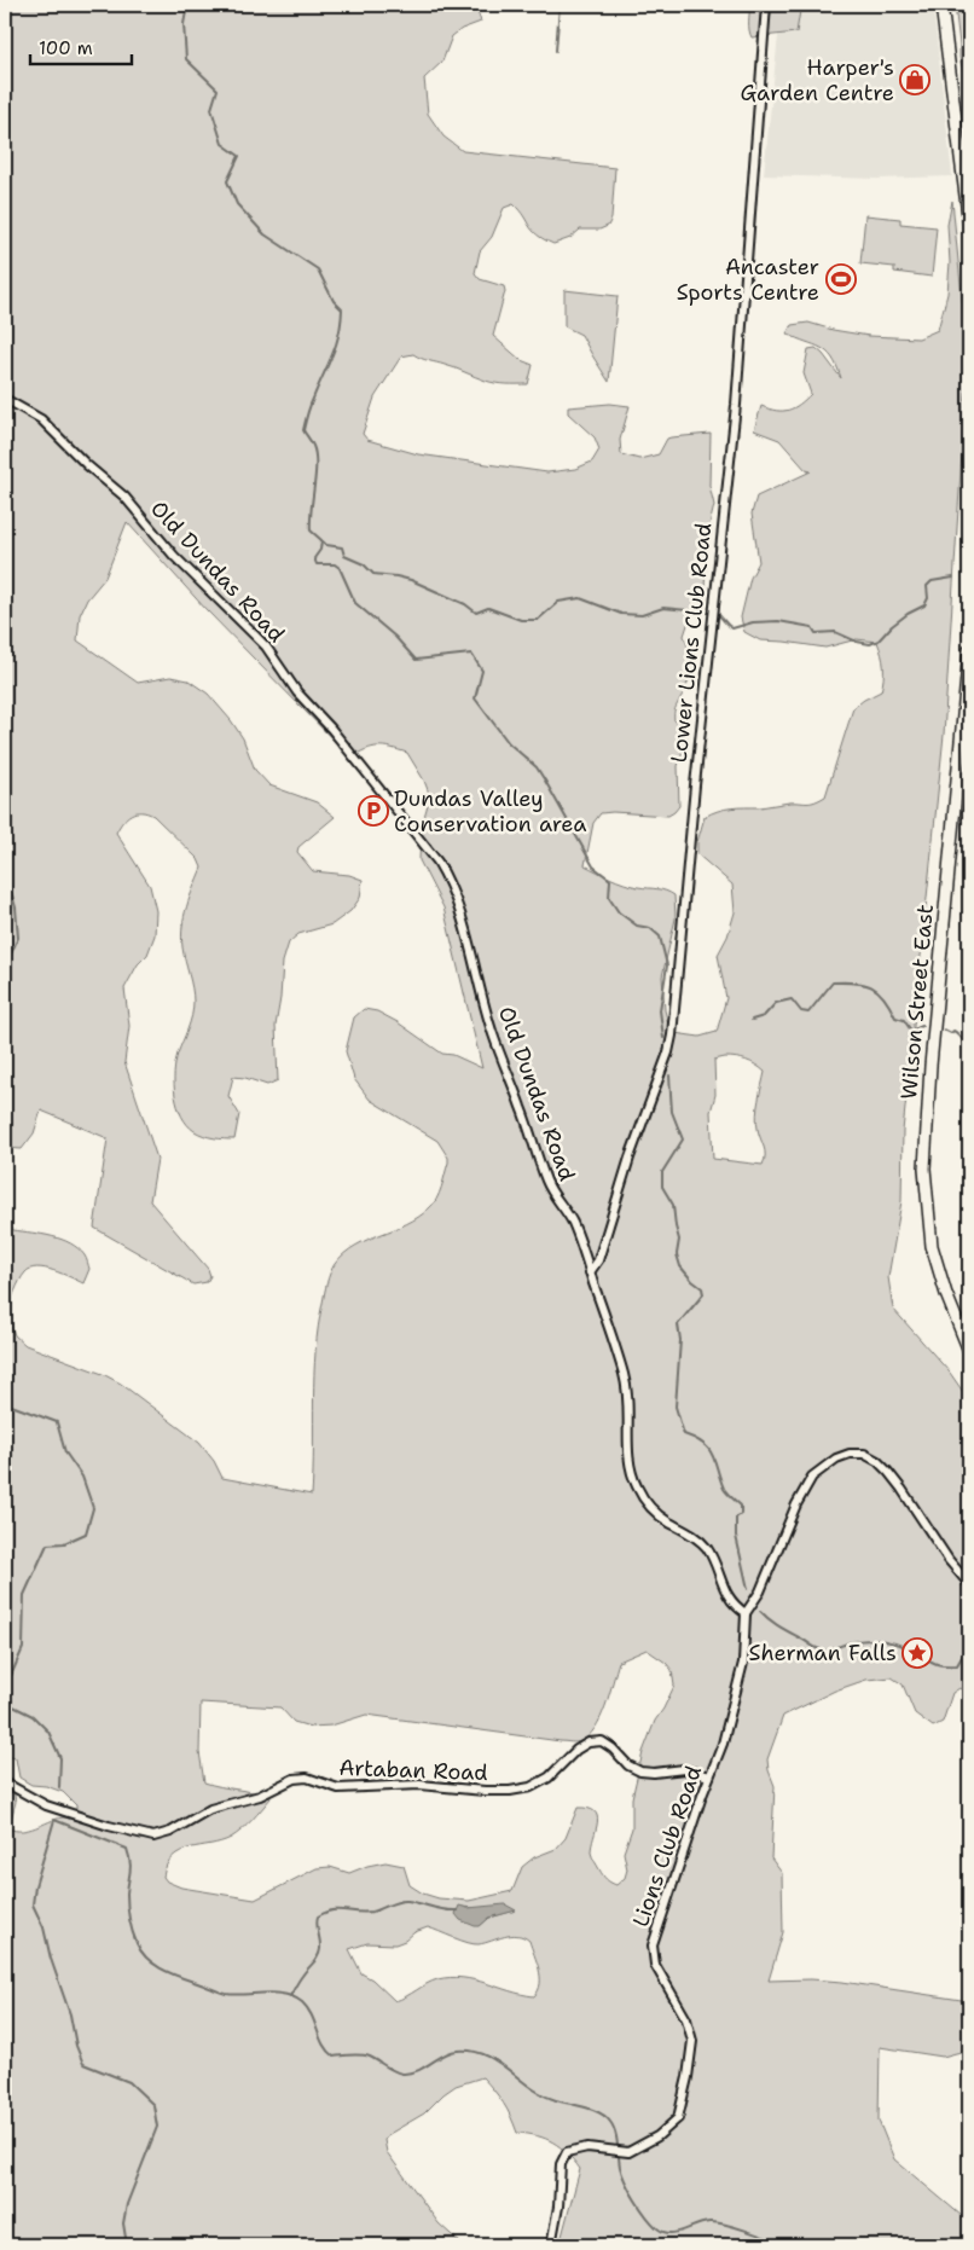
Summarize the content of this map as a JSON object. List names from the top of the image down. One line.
{"streets":{"main road":["Wilson Street East"],"street":["Old Dundas Road","Lower Lions Club Road","Artaban Road","Lions Club Road"]},"crossings":[["Old Dundas Road","Lower Lions Club Road"],["Old Dundas Road","Lions Club Road"],["Artaban Road","Lions Club Road"]],"places":{"shop":["Harper's Garden Centre"],"sports":["Ancaster Sports Centre"],"parking":["Dundas Valley Conservation area"],"place":["Sherman Falls"]},"scale_bar":"100 m"}
